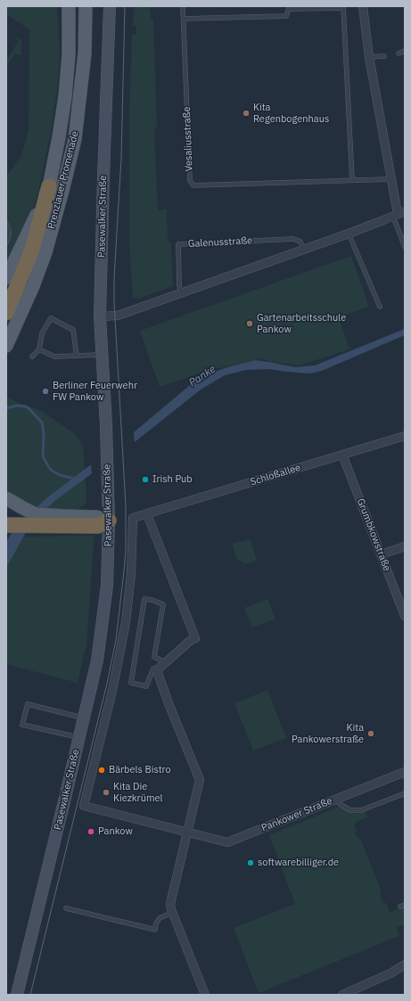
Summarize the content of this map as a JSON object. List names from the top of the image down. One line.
{"streets":{"main road":["Prenzlauer Promenade","Pasewalker Straße"],"street":["Schloßallee","Grumbkowstraße","Pankower Straße"],"lane":["Vesaliusstraße","Galenusstraße"]},"crossings":[["Pasewalker Straße","Schloßallee"],["Pasewalker Straße","Pankower Straße"],["Schloßallee","Grumbkowstraße"]],"water":["Panke"],"places":["Kita Regenbogenhaus","Gartenarbeitsschule Pankow","Berliner Feuerwehr FW Pankow","Irish Pub","Kita Pankowerstraße","Bärbels Bistro","Kita Die Kiezkrümel","Pankow","softwarebilliger.de"]}
